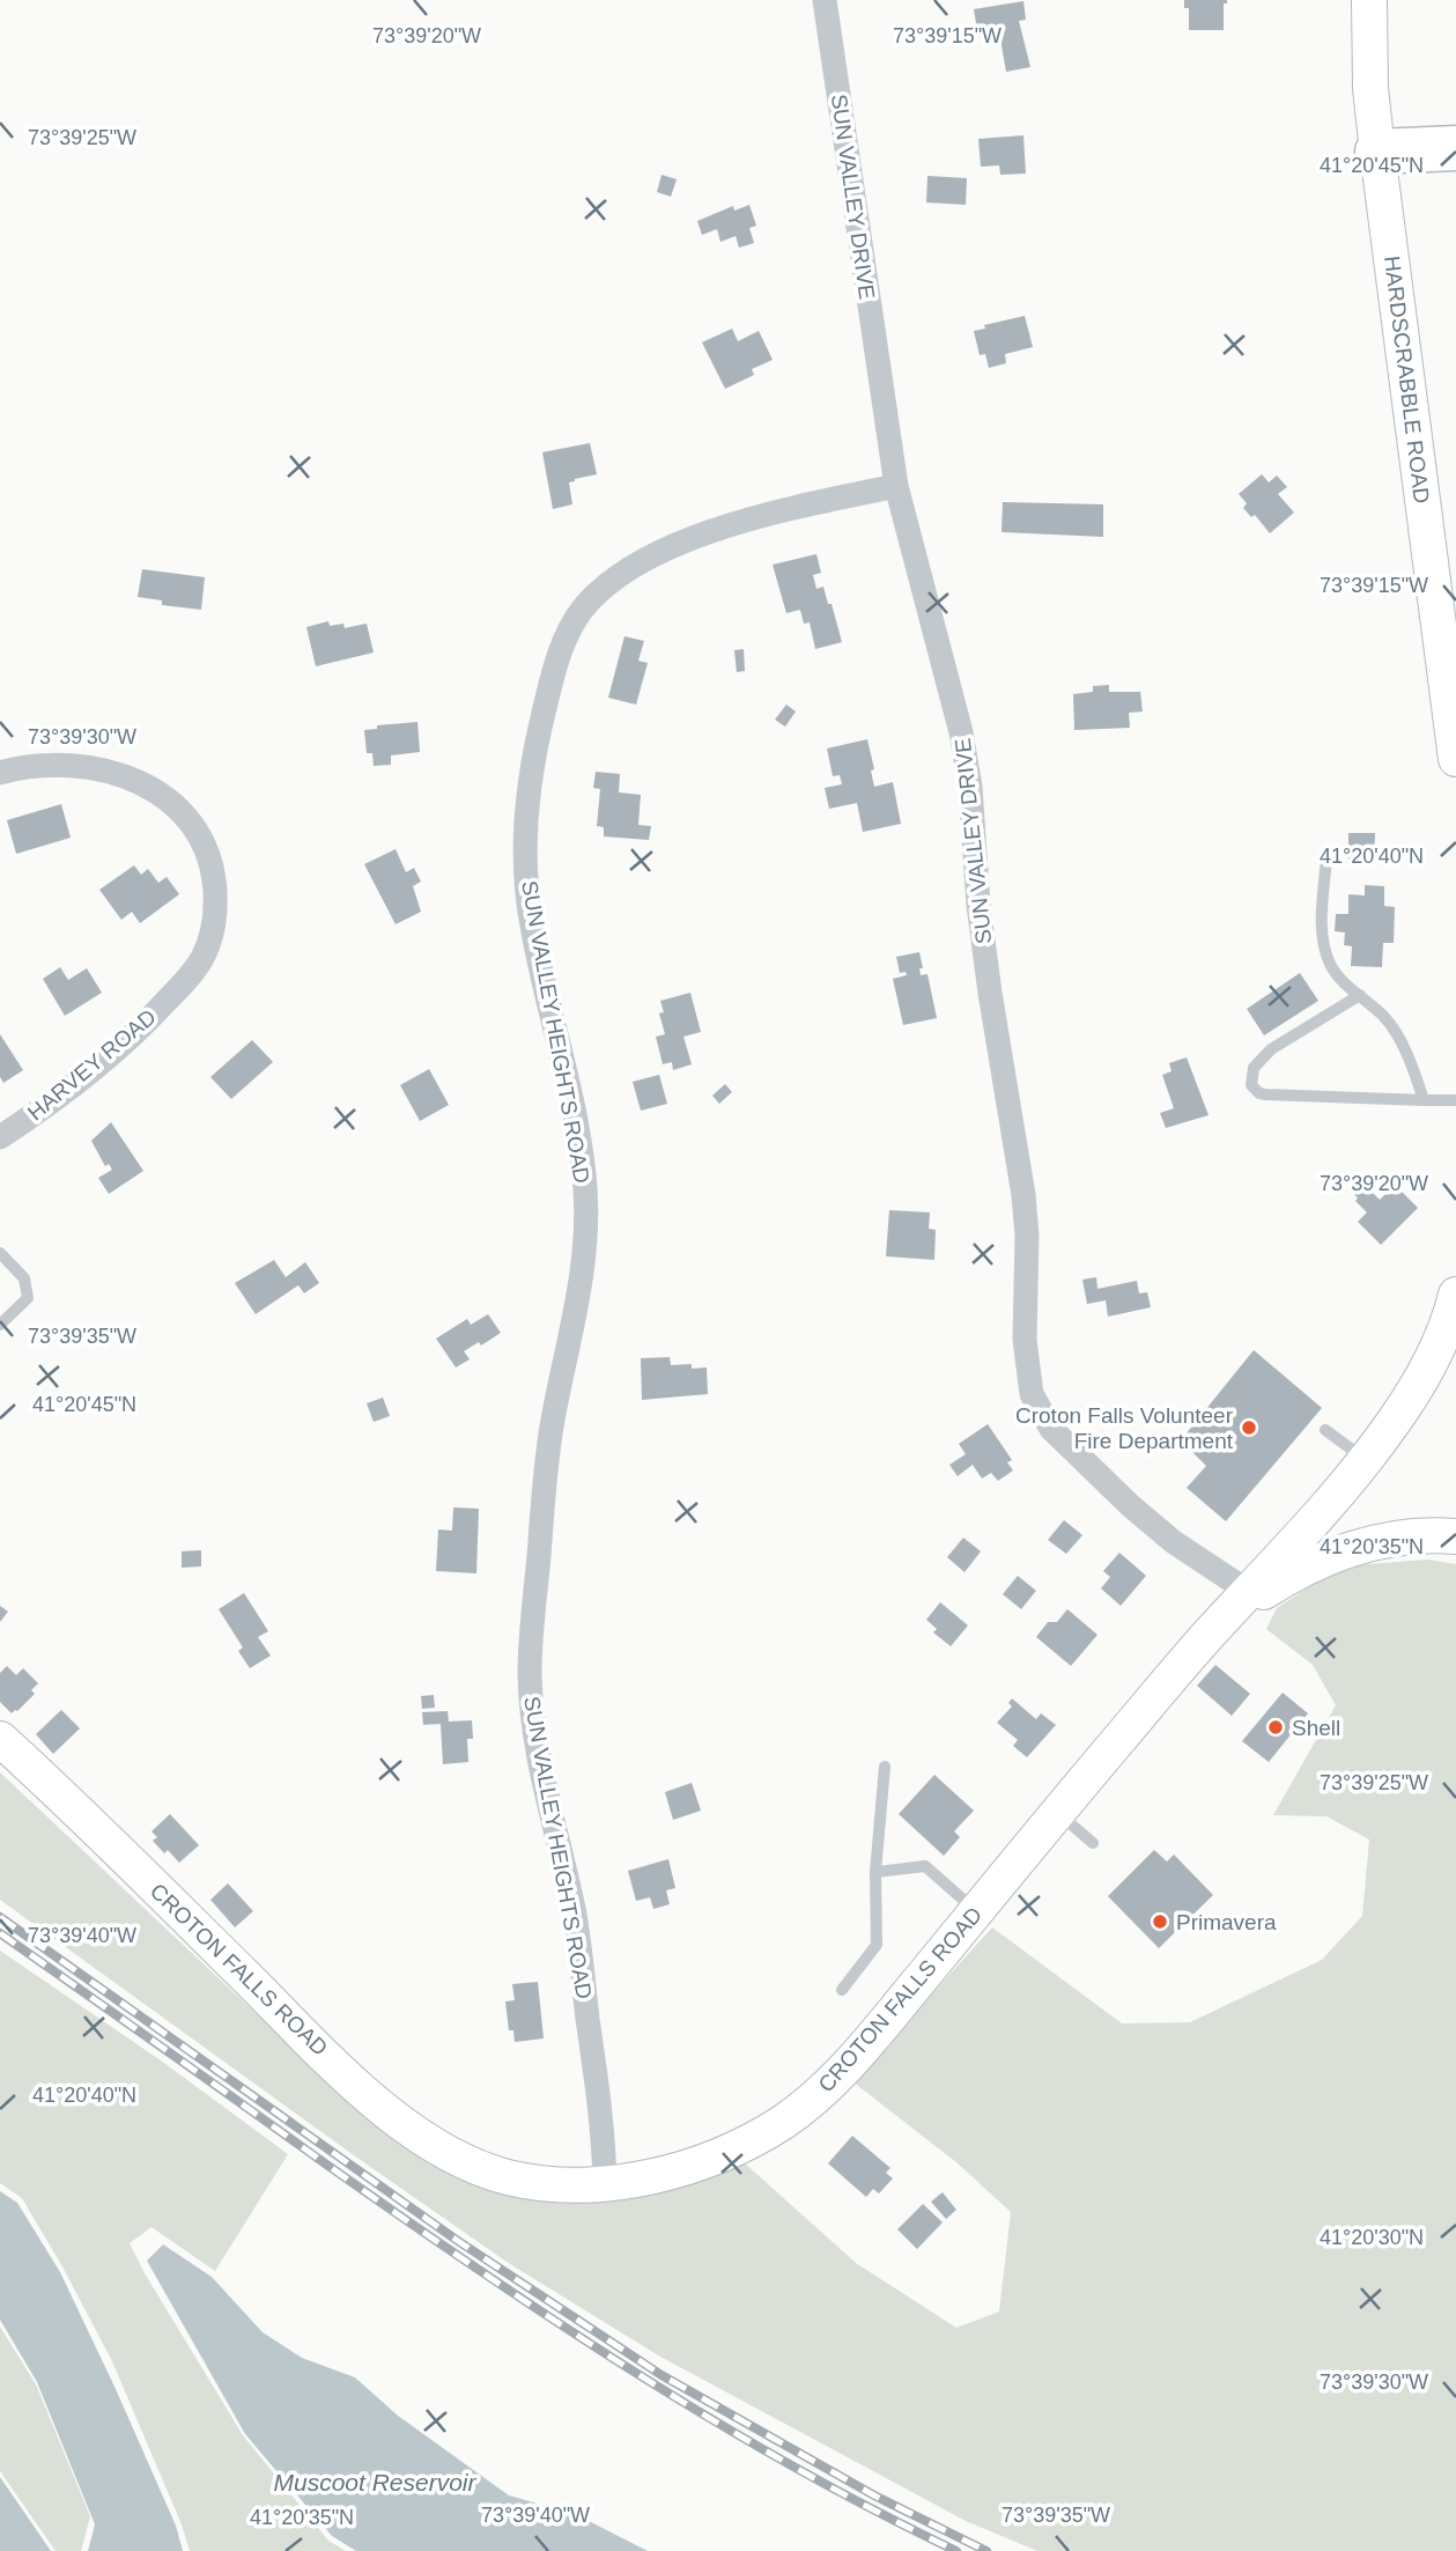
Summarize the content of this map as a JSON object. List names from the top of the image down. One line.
{"streets":{"main road":["HARDSCRABBLE ROAD","CROTON FALLS ROAD"],"street":["SUN VALLEY DRIVE","SUN VALLEY HEIGHTS ROAD","HARVEY ROAD"]},"crossings":[["SUN VALLEY DRIVE","SUN VALLEY HEIGHTS ROAD"],["SUN VALLEY DRIVE","CROTON FALLS ROAD"],["SUN VALLEY HEIGHTS ROAD","CROTON FALLS ROAD"]],"water":["Muscoot Reservoir"],"places":["Croton Falls Volunteer Fire Department","Shell","Primavera"],"coordinates":["73°39'20\"W","73°39'15\"W","73°39'25\"W","41°20'45\"N","73°39'30\"W","41°20'40\"N","73°39'35\"W","41°20'35\"N","73°39'40\"W","41°20'30\"N"]}
